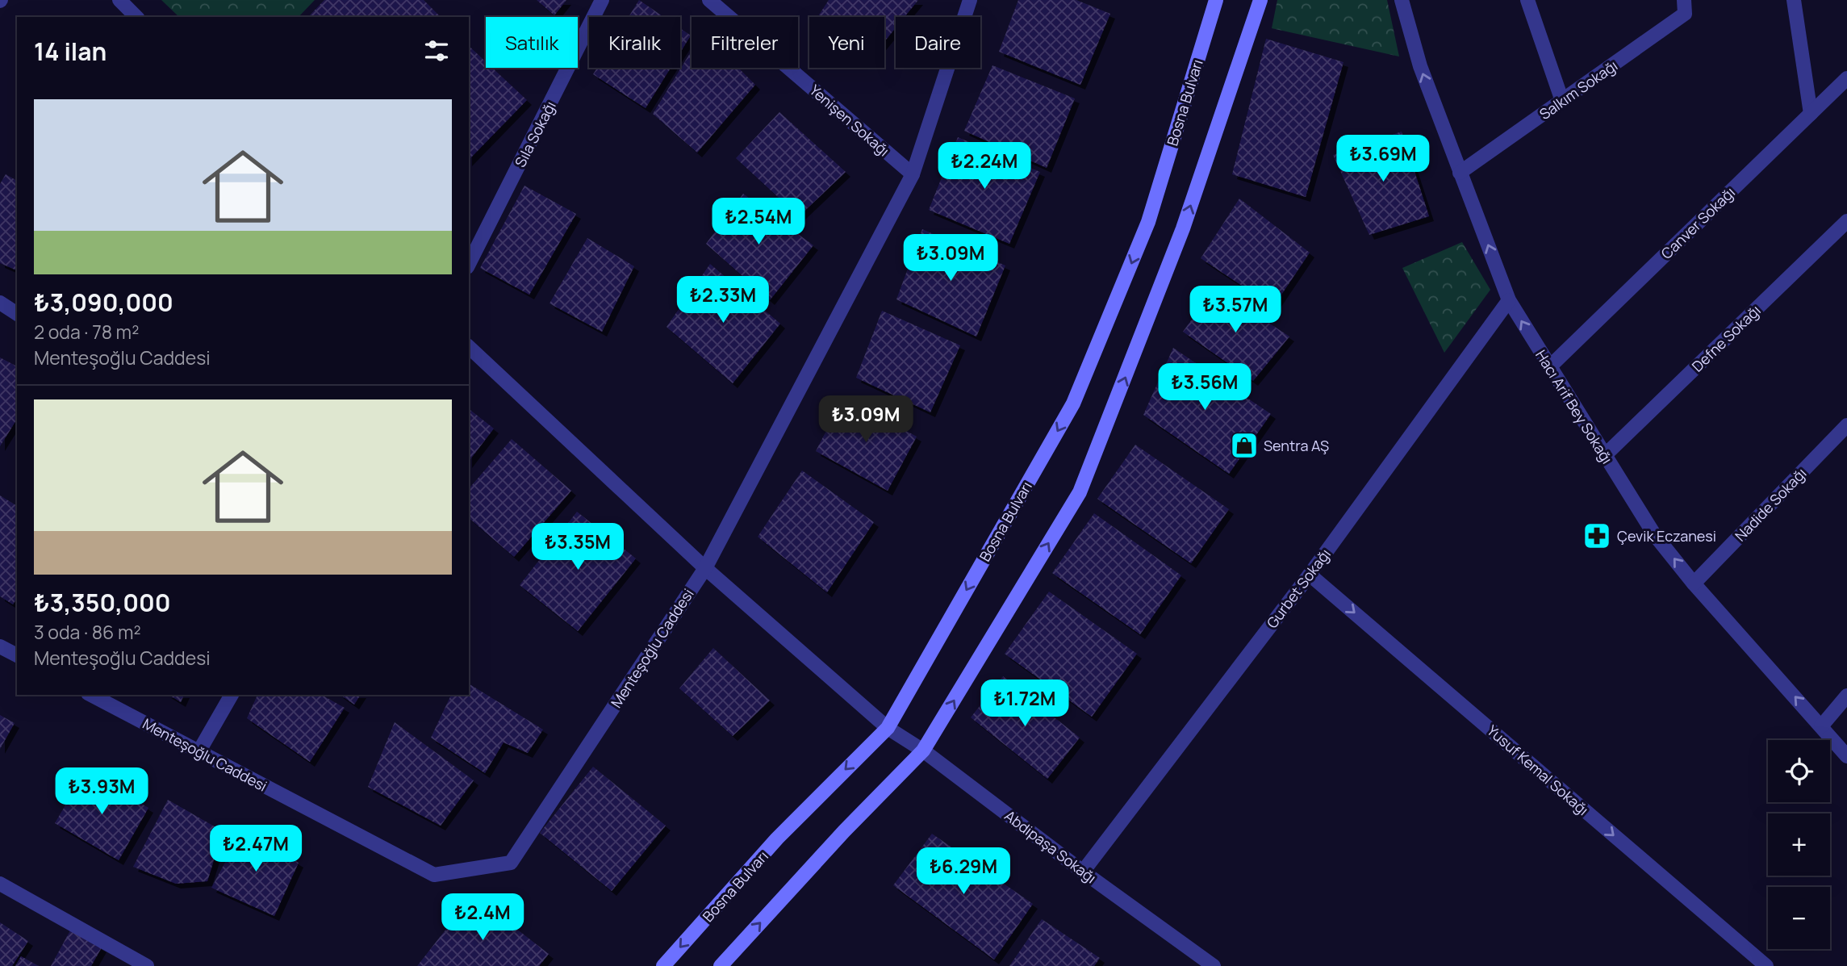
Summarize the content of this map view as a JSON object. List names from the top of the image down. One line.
{"streets":{"main road":["Bosna Bulvarı"],"street":["Salkım Sokağı","Yenişen Sokağı","Sıla Sokağı","Canver Sokağı","Defne Sokağı","Hacı Arif Bey Sokağı","Nadide Sokağı","Gurbet Sokağı","Menteşoğlu Caddesi","Yusuf Kemal Sokağı","Abdipaşa Sokağı"]},"crossings":[["Salkım Sokağı","Hacı Arif Bey Sokağı"],["Bosna Bulvarı","Abdipaşa Sokağı"],["Yenişen Sokağı","Menteşoğlu Caddesi"],["Canver Sokağı","Hacı Arif Bey Sokağı"],["Defne Sokağı","Hacı Arif Bey Sokağı"],["Hacı Arif Bey Sokağı","Nadide Sokağı"],["Hacı Arif Bey Sokağı","Gurbet Sokağı"],["Gurbet Sokağı","Yusuf Kemal Sokağı"],["Gurbet Sokağı","Abdipaşa Sokağı"],["Menteşoğlu Caddesi","Abdipaşa Sokağı"]],"one_way":["Hacı Arif Bey Sokağı","Yusuf Kemal Sokağı"],"places":{"shop":["Sentra AŞ"],"pharmacy":["Çevik Eczanesi"]},"page":{"chip":["Satılık","Kiralık","Filtreler","Yeni","Daire"],"heading":"14 ilan","list":[{"name":"₺3,090,000","note":"2 oda · 78 m² · Menteşoğlu Caddesi"},{"name":"₺3,350,000","note":"3 oda · 86 m² · Menteşoğlu Caddesi"}],"price":["₺3.69M","₺2.24M","₺2.54M","₺3.09M","₺2.33M","₺3.57M","₺3.56M","₺3.09M","₺3.35M","₺1.72M","₺3.93M","₺2.47M","₺6.29M","₺2.4M"],"map_buttons":["+","−"]}}
